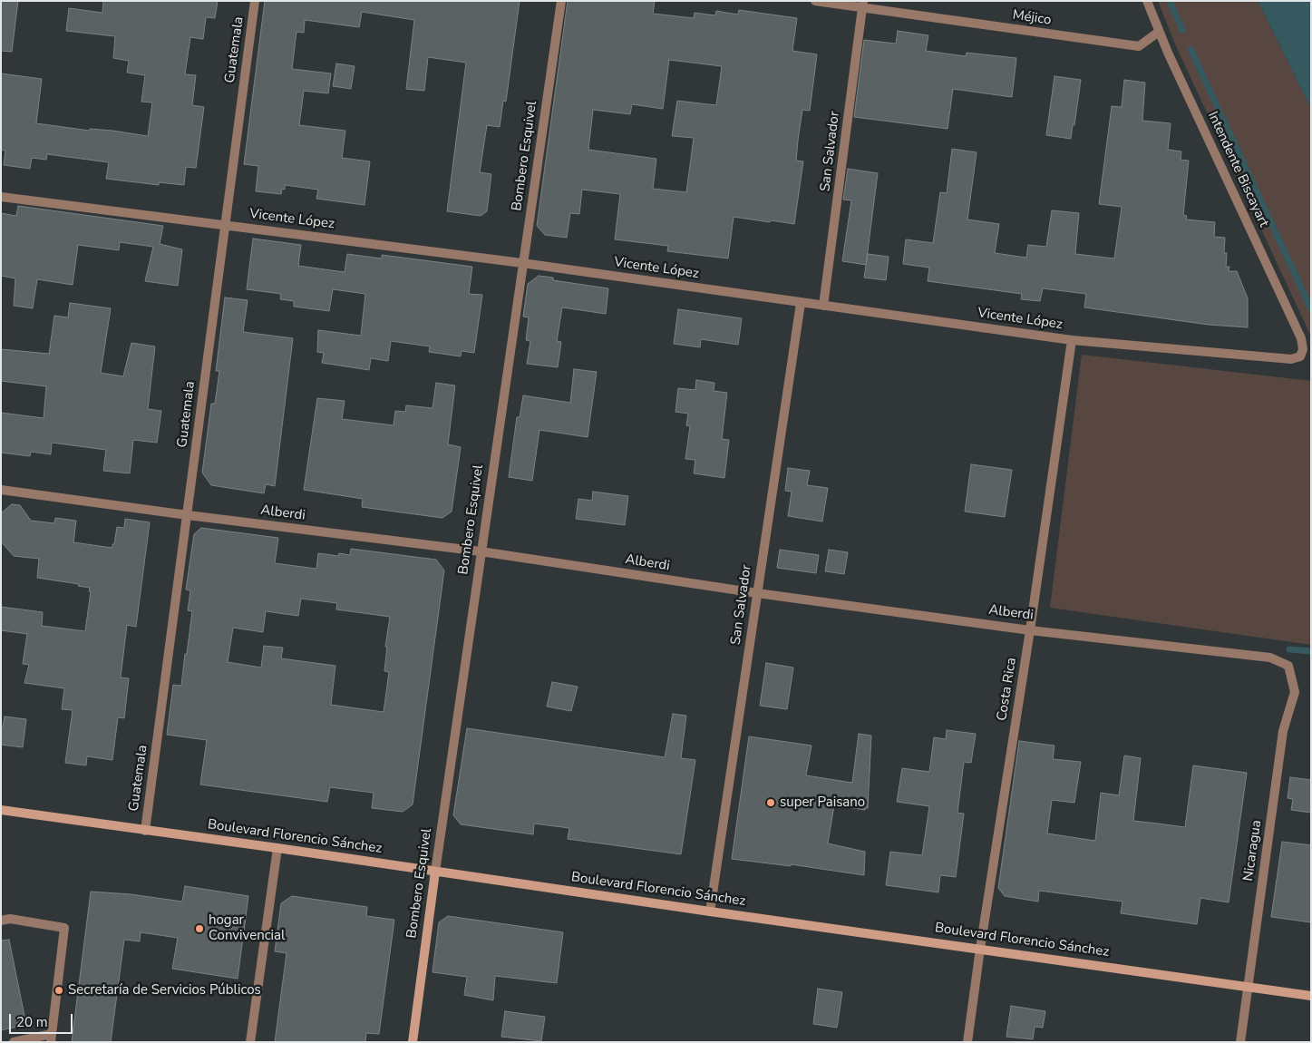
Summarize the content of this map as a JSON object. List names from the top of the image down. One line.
{"streets":{"main road":["Bombero Esquivel","Boulevard Florencio Sánchez"],"street":["Méjico","Guatemala","San Salvador","Intendente Biscayart","Vicente López","Alberdi","Costa Rica","Nicaragua"]},"crossings":[["Méjico","San Salvador"],["Méjico","Intendente Biscayart"],["Guatemala","Vicente López"],["Guatemala","Alberdi"],["Guatemala","Boulevard Florencio Sánchez"],["San Salvador","Vicente López"],["San Salvador","Alberdi"],["San Salvador","Boulevard Florencio Sánchez"],["Bombero Esquivel","Vicente López"],["Bombero Esquivel","Alberdi"],["Bombero Esquivel","Boulevard Florencio Sánchez"],["Intendente Biscayart","Vicente López"],["Vicente López","Costa Rica"],["Alberdi","Costa Rica"],["Alberdi","Nicaragua"],["Costa Rica","Boulevard Florencio Sánchez"],["Boulevard Florencio Sánchez","Nicaragua"]],"places":["super Paisano","hogar Convivencial","Secretaría de Servicios Públicos"],"scale_bar":"20 m"}
